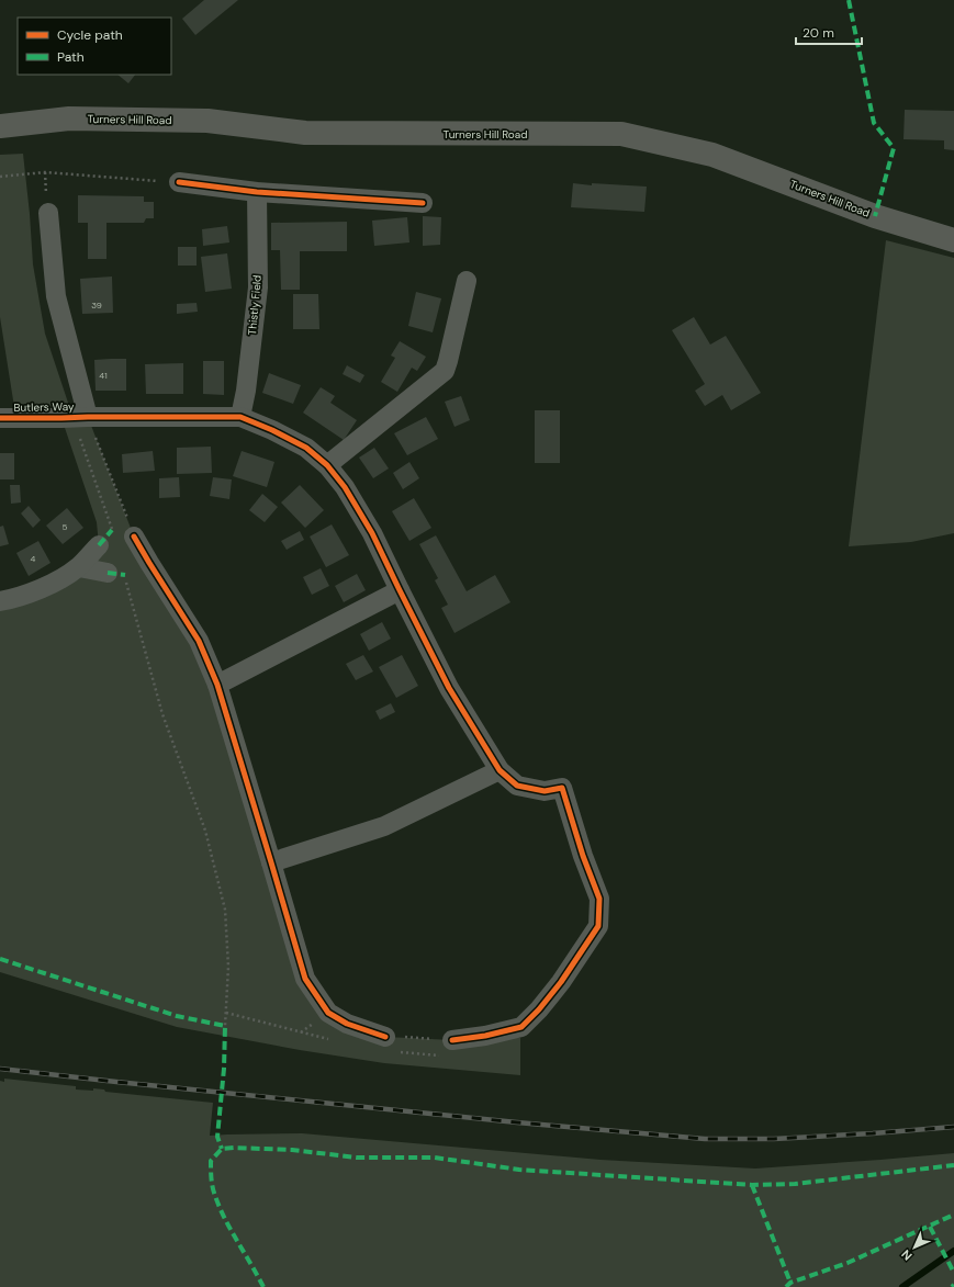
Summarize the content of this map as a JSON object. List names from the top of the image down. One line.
{"streets":{"main road":["Turners Hill Road"],"street":["Thistly Field","Butlers Way"]},"house_numbers":["39","41","5","4"],"legend":["Cycle path","Path"],"scale_bar":"20 m","north":"bottom left"}
